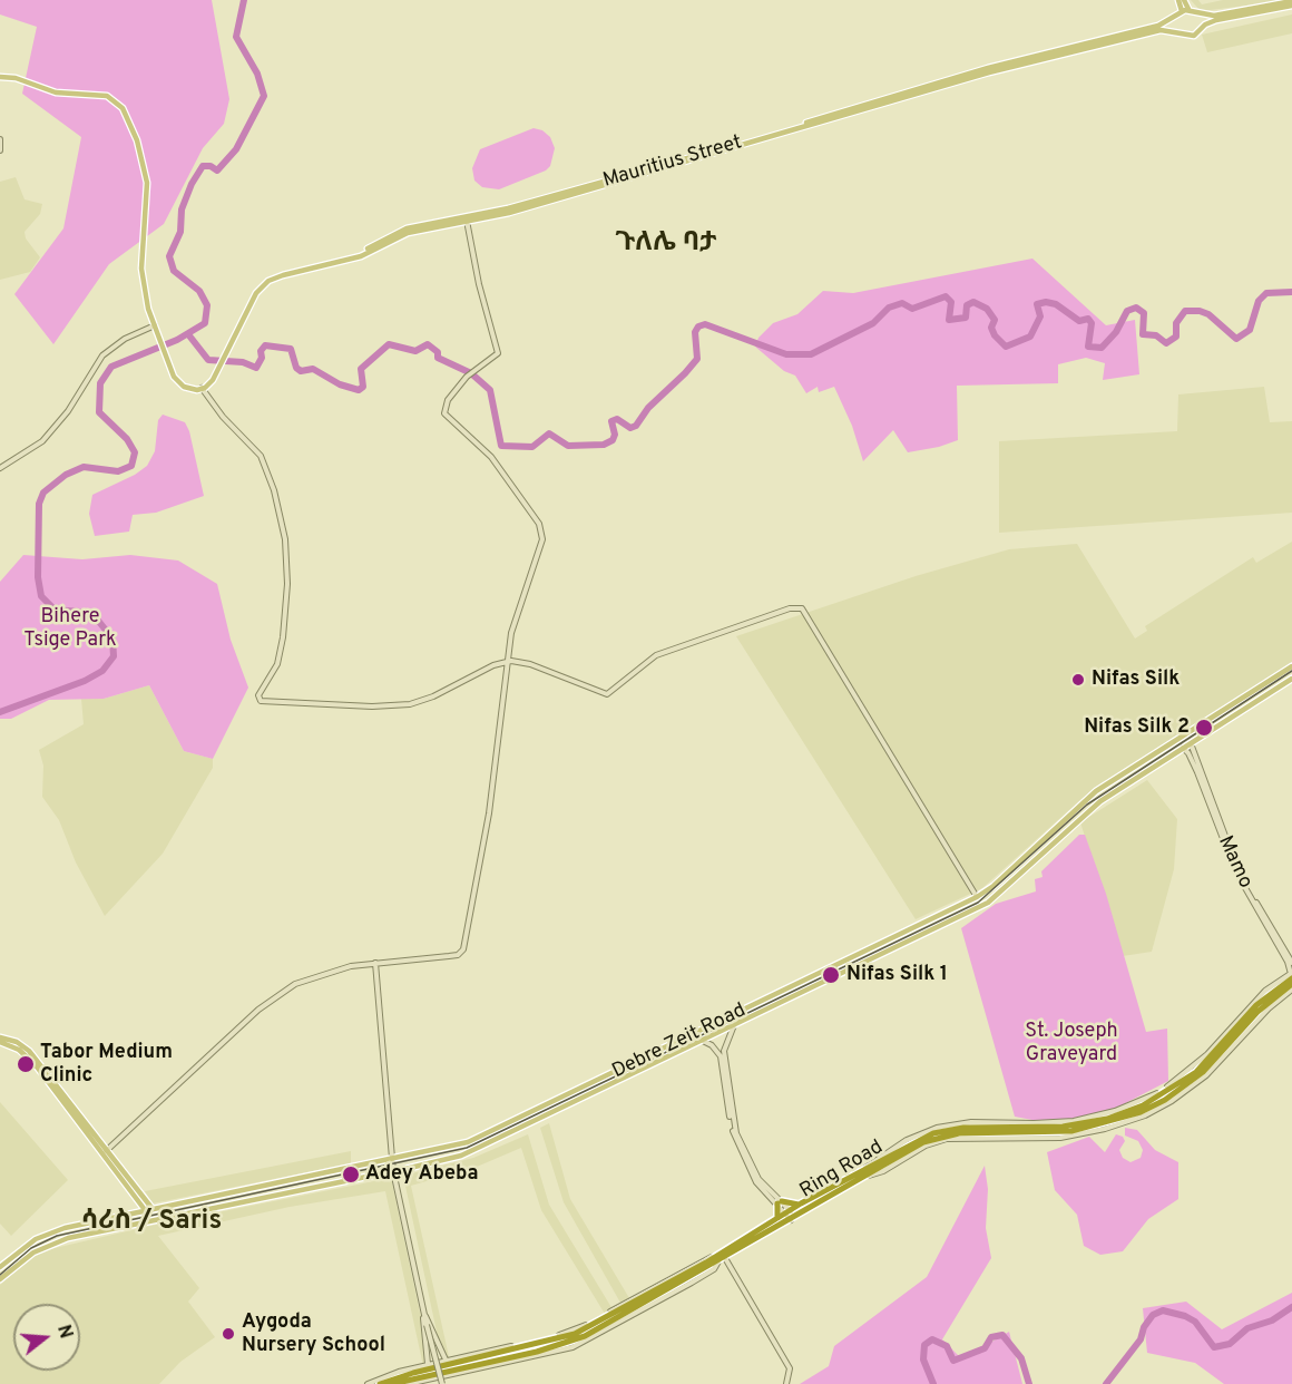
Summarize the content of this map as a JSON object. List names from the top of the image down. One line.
{"streets":{"highway":["Ring Road"],"main road":["Mauritius Street","Debre Zeit Road"],"street":["Mamo"]},"crossings":[["Mamo","Debre Zeit Road"],["Mamo","Ring Road"]],"districts":["ጉለሌ ባታ","ሳሪስ / Saris"],"parks":["Bihere Tsige Park","St. Joseph Graveyard"],"places":["Nifas Silk","Nifas Silk 2","Nifas Silk 1","Tabor Medium Clinic","Adey Abeba","Aygoda Nursery School"],"north":"right"}
